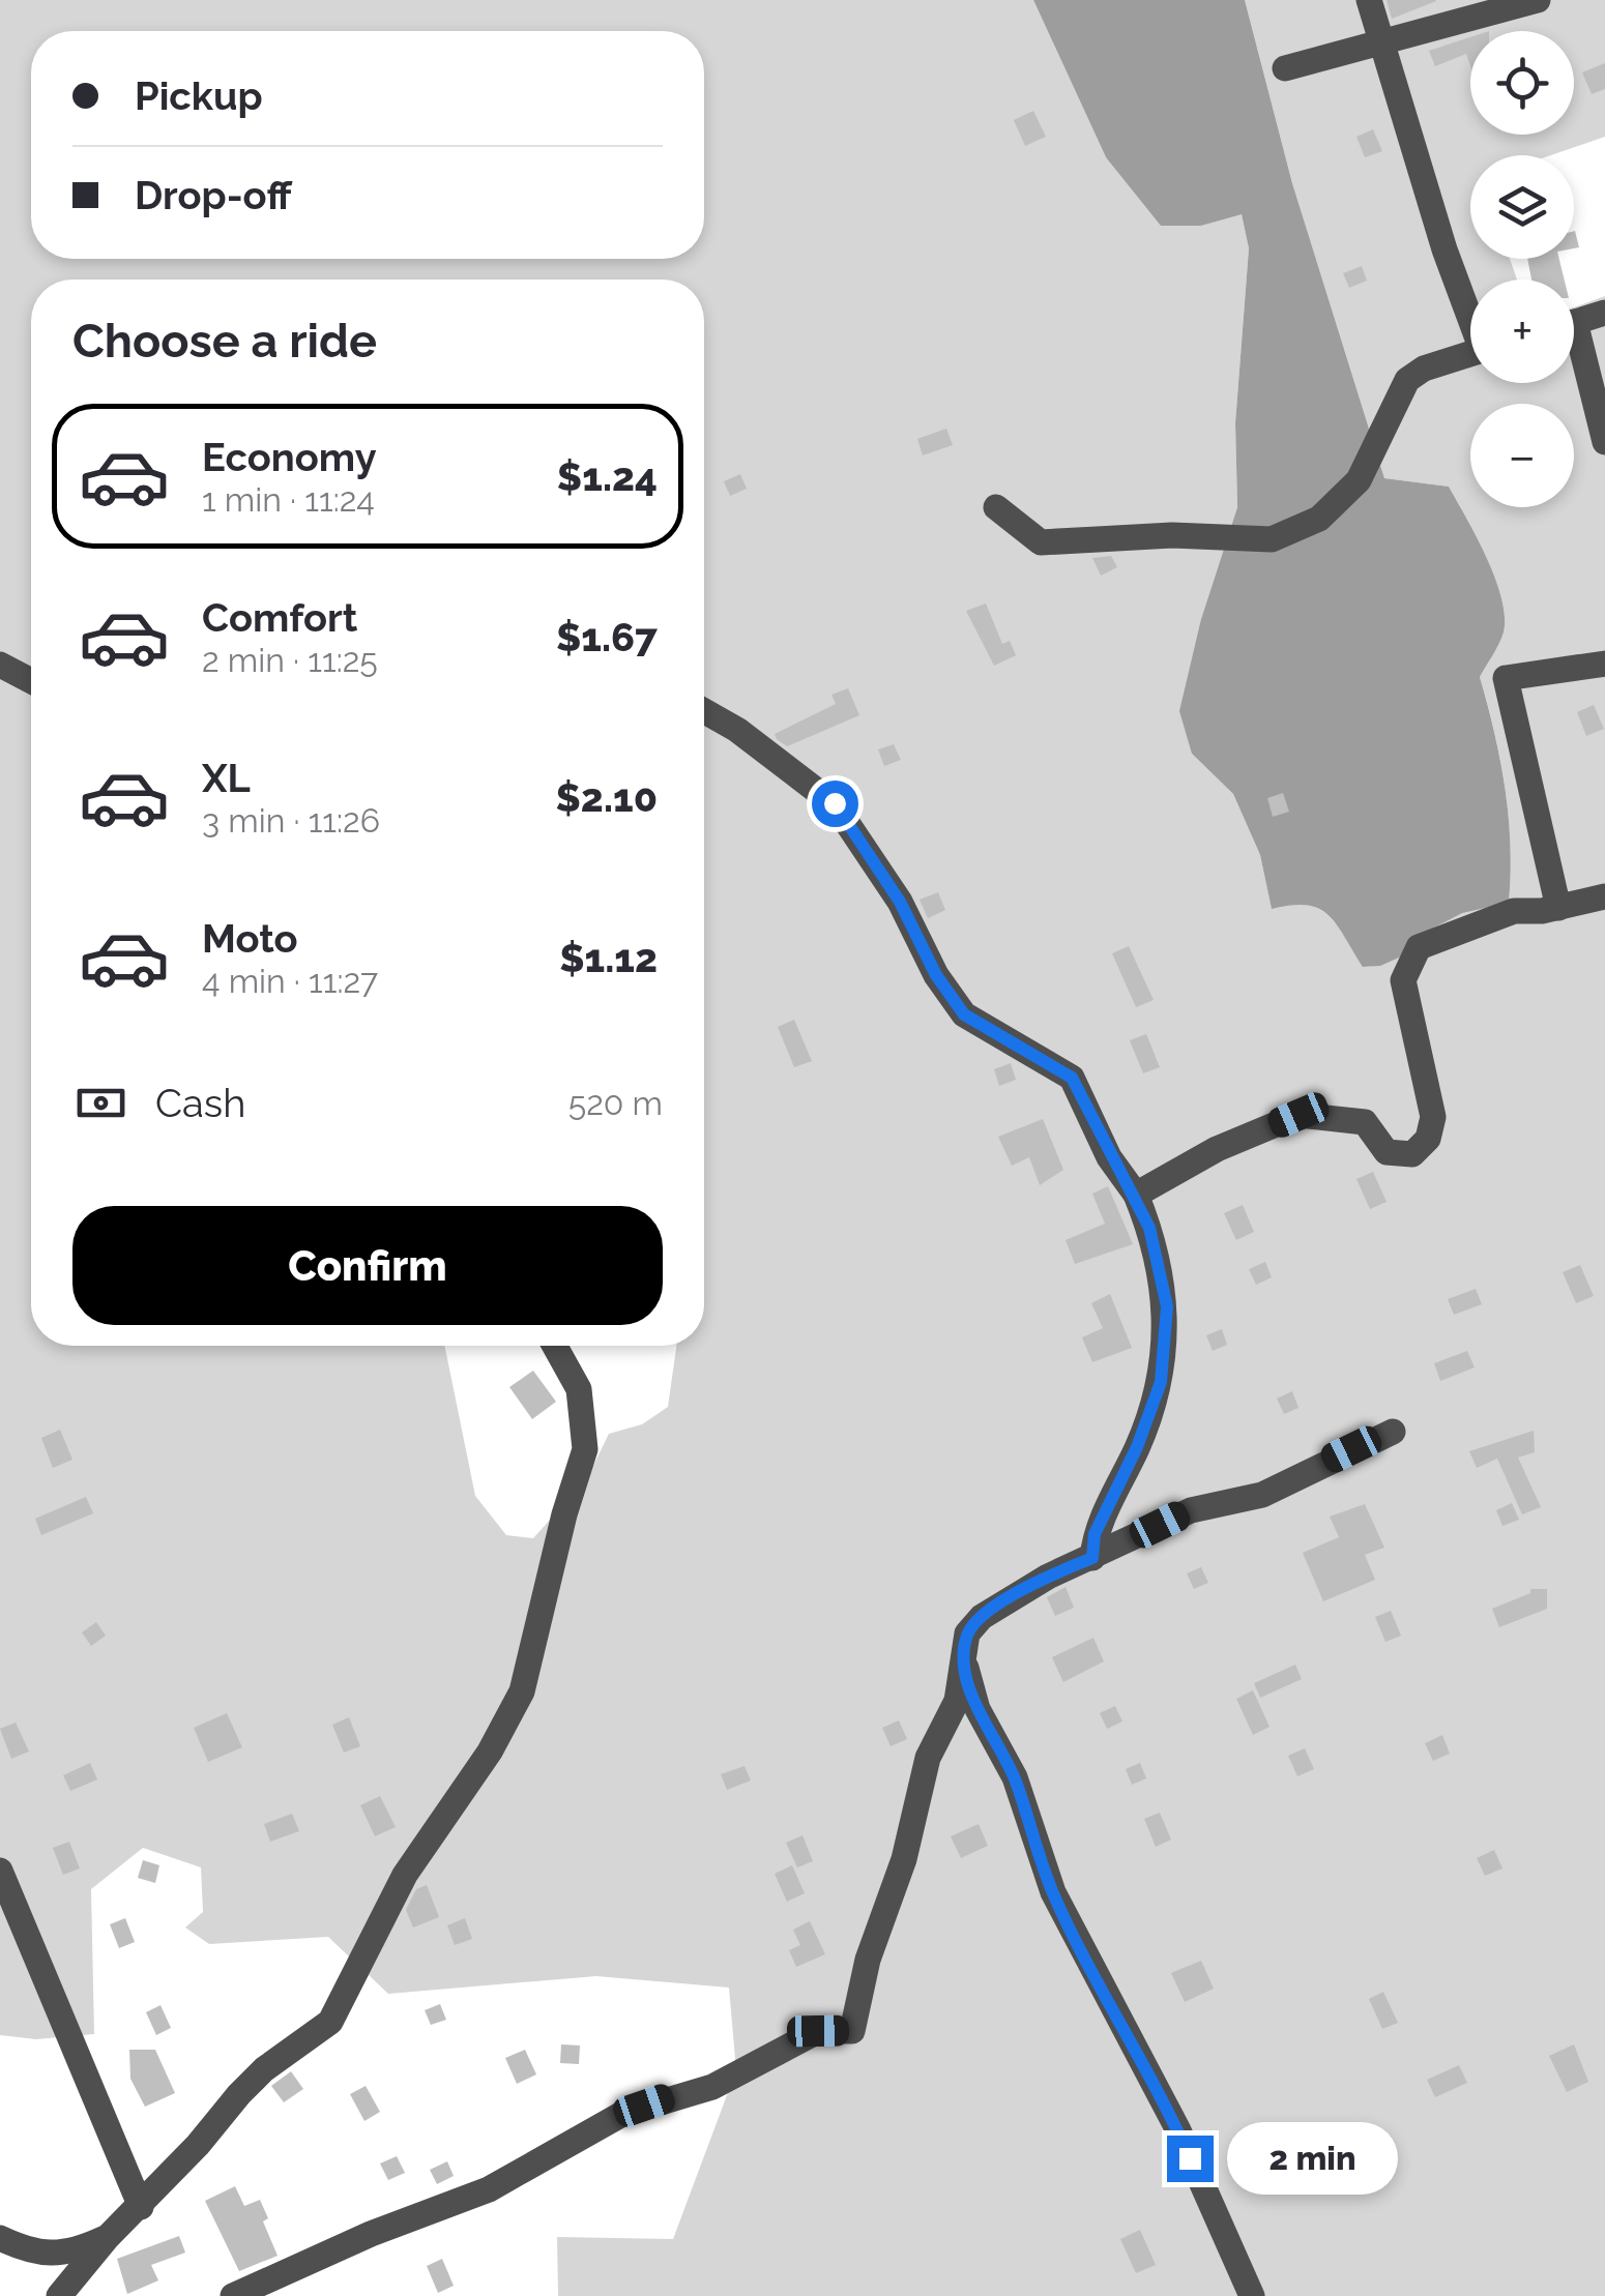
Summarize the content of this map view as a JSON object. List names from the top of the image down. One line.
{"page":{"map_buttons":["+","−"],"banner":["Pickup","Drop-off"],"heading":"Choose a ride","list":[{"name":"Economy","note":"1 min · 11:24","value":"$1.24"},{"name":"Comfort","note":"2 min · 11:25","value":"$1.67"},{"name":"XL","note":"3 min · 11:26","value":"$2.10"},{"name":"Moto","note":"4 min · 11:27","value":"$1.12"}],"pay":["Cash","520 m"],"buttons":"Confirm","bubble":"2 min"}}
